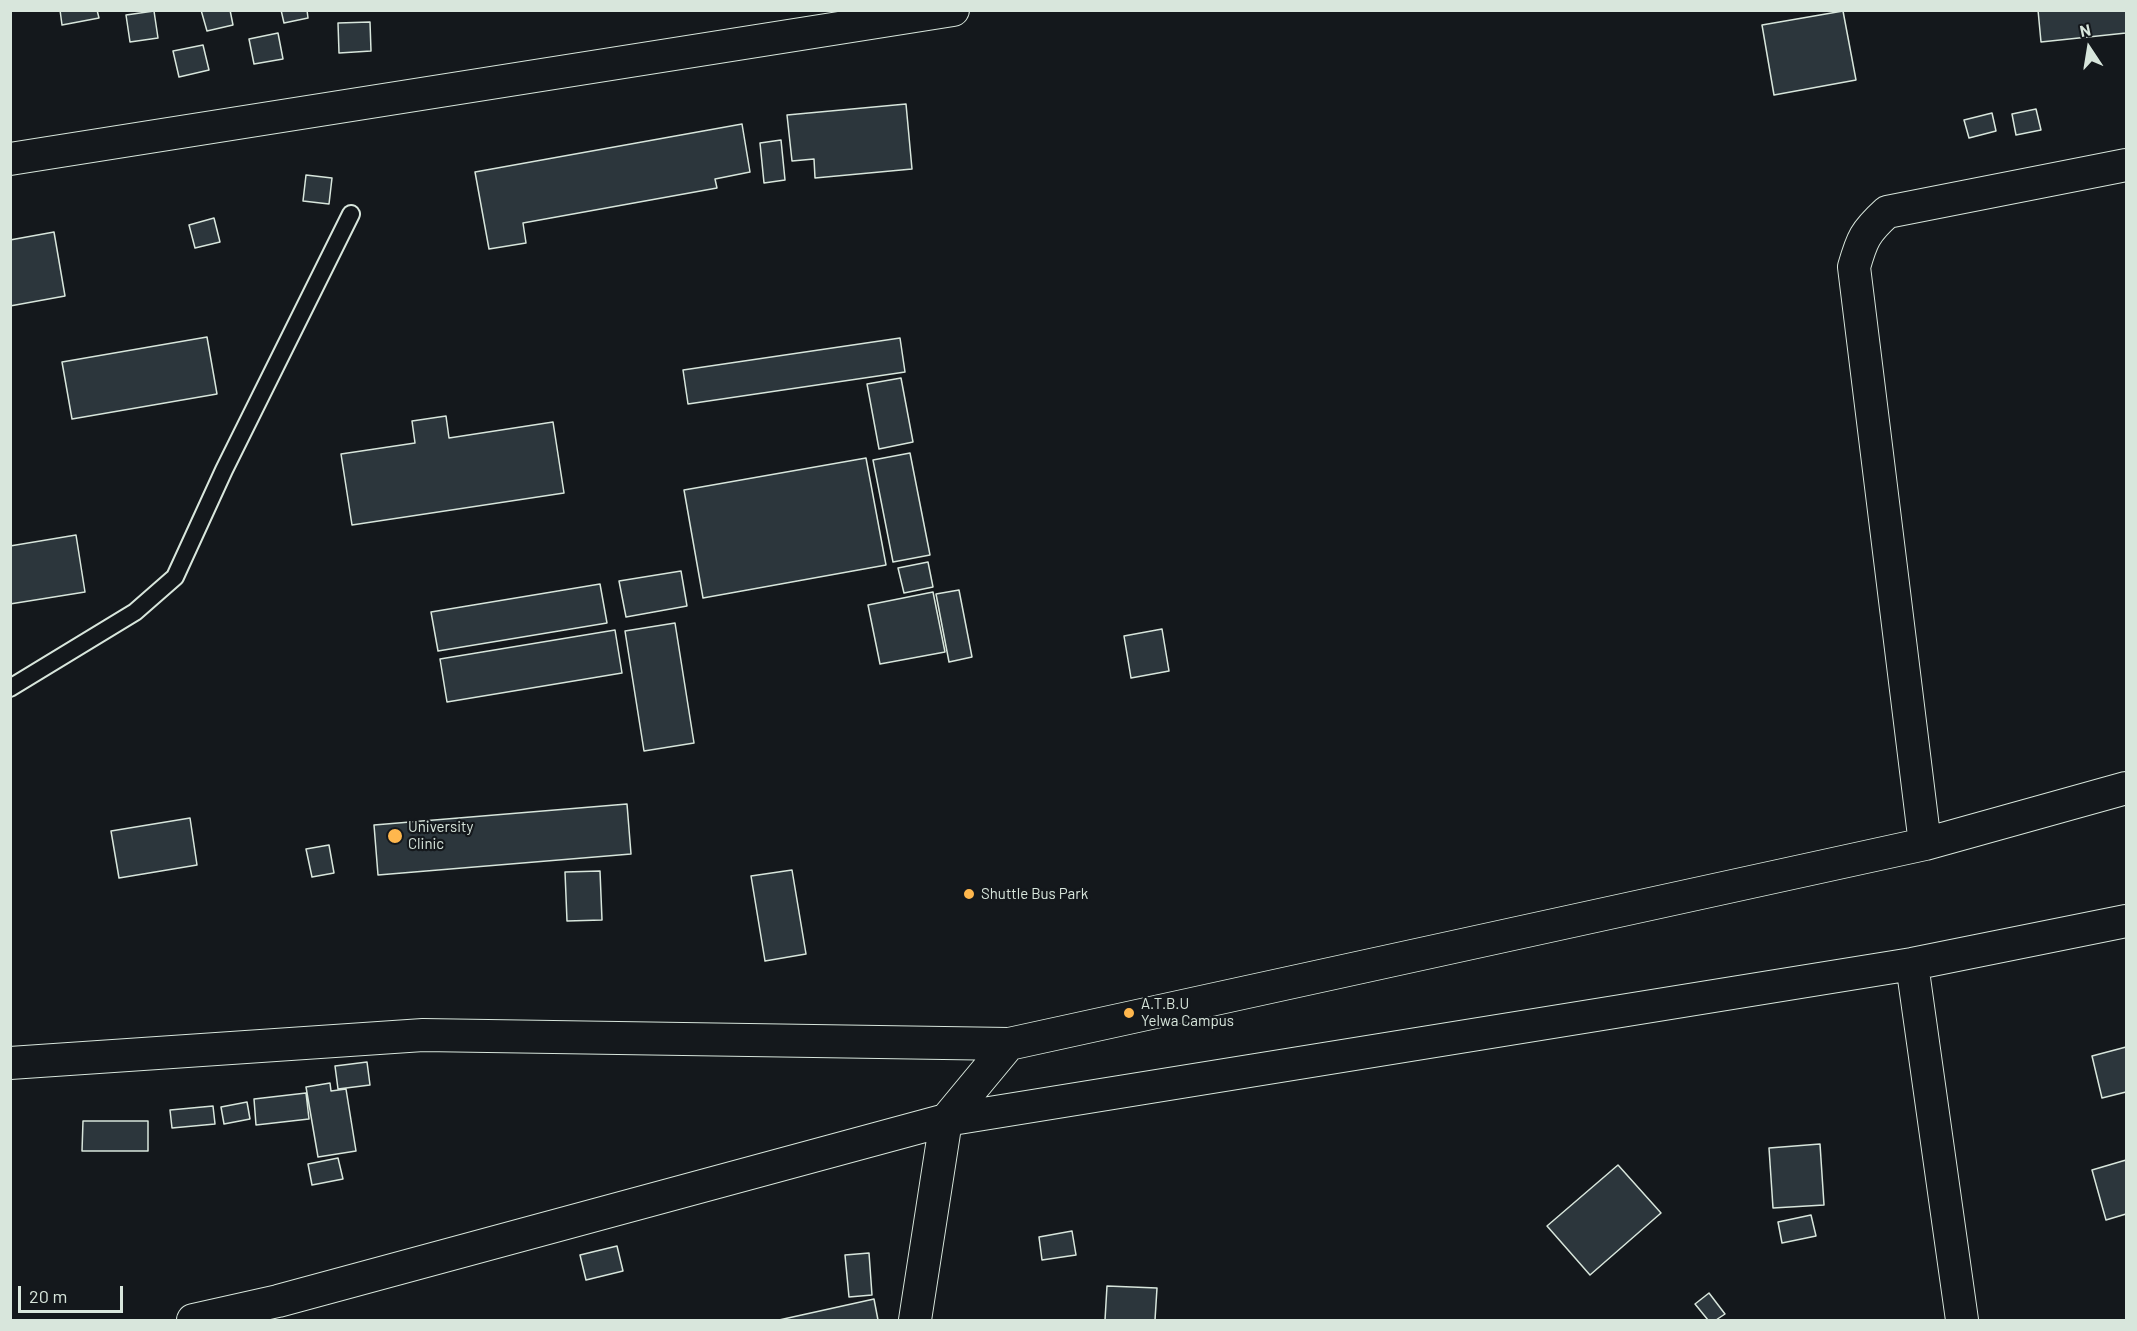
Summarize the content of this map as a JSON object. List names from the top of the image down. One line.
{"places":["University Clinic","Shuttle Bus Park","A.T.B.U Yelwa Campus"],"scale_bar":"20 m","north":"top"}
